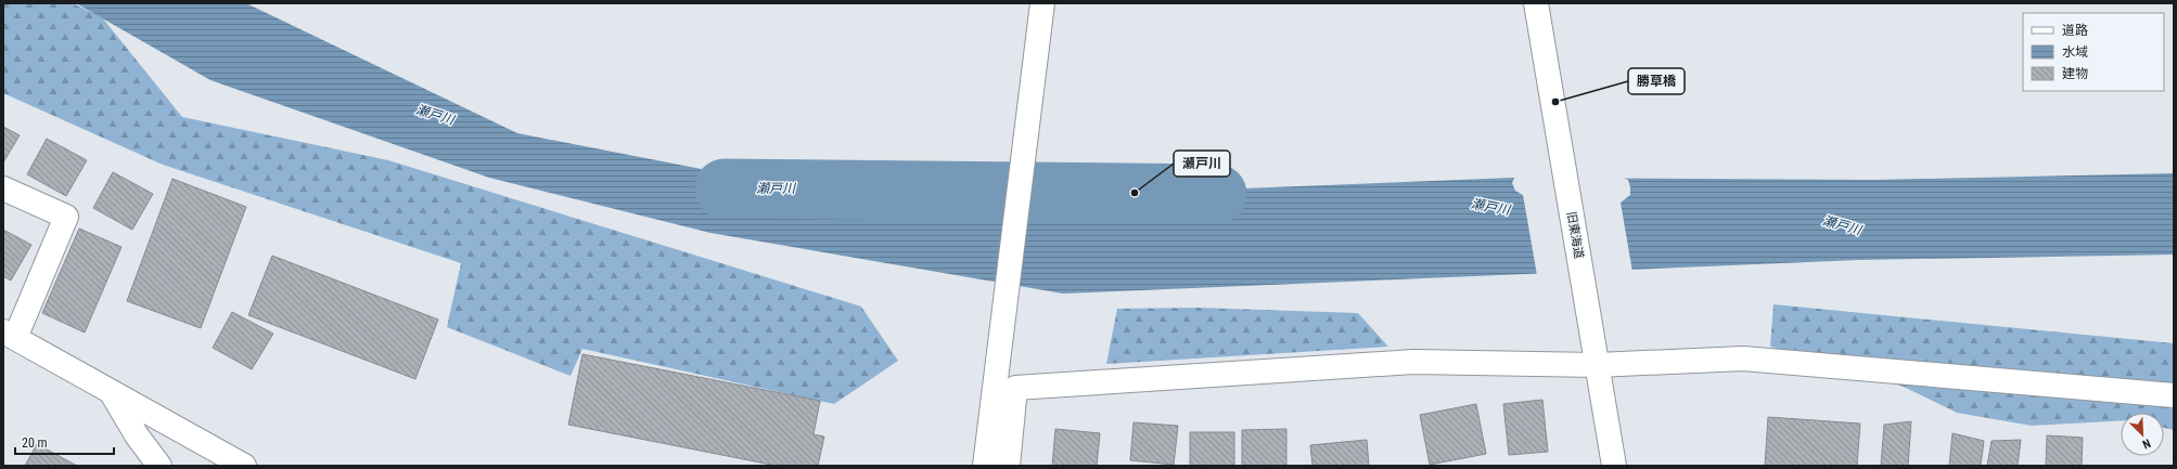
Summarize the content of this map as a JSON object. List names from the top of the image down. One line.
{"streets":{"street":["旧東海道"]},"water":["瀬戸川"],"places":["勝草橋","瀬戸川"],"legend":["道路","水域","建物"],"scale_bar":"20 m","north":"bottom right"}
